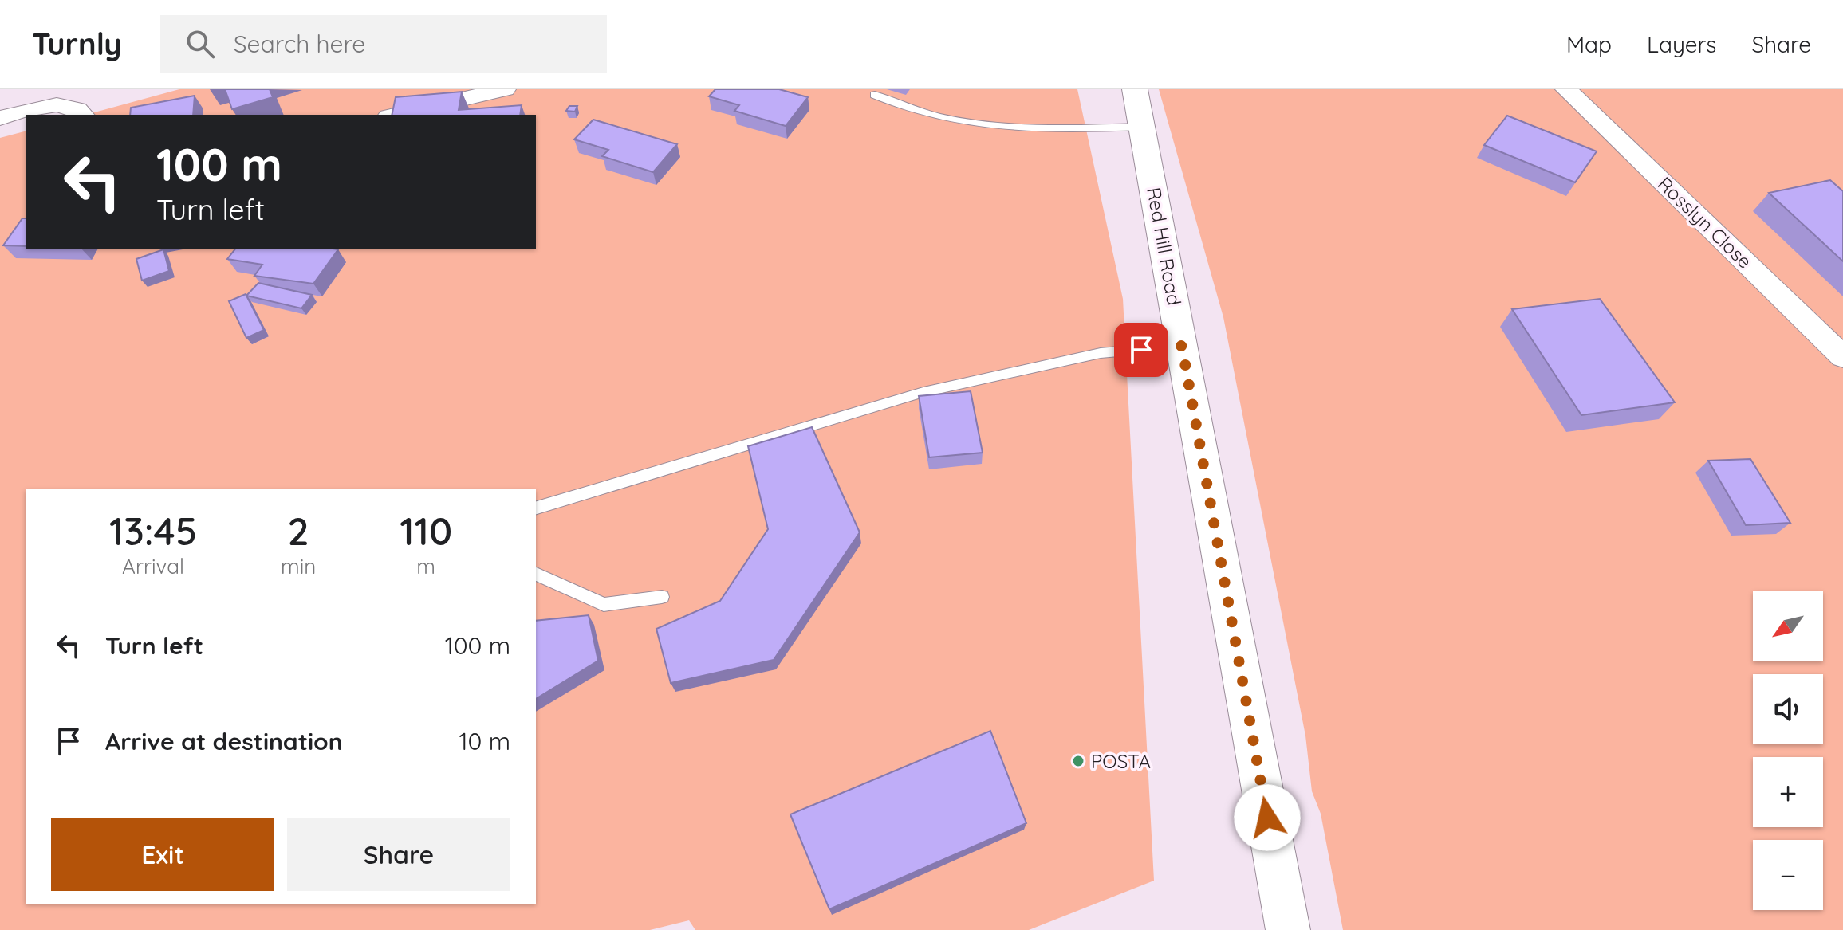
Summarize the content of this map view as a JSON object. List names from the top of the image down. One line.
{"streets":{"main road":["Red Hill Road"],"street":["Rosslyn Close"]},"places":["POSTA"],"north":"bottom left","page":{"header":"Turnly","search":"Search here","nav":["Map","Layers","Share"],"turn":["100 m","Turn left"],"eta":["13:45","Arrival","2","min","110","m"],"map_buttons":["+","−"],"list":[{"name":"Turn left","value":"100 m"},{"name":"Arrive at destination","value":"10 m"}],"buttons":["Exit","Share"]}}
